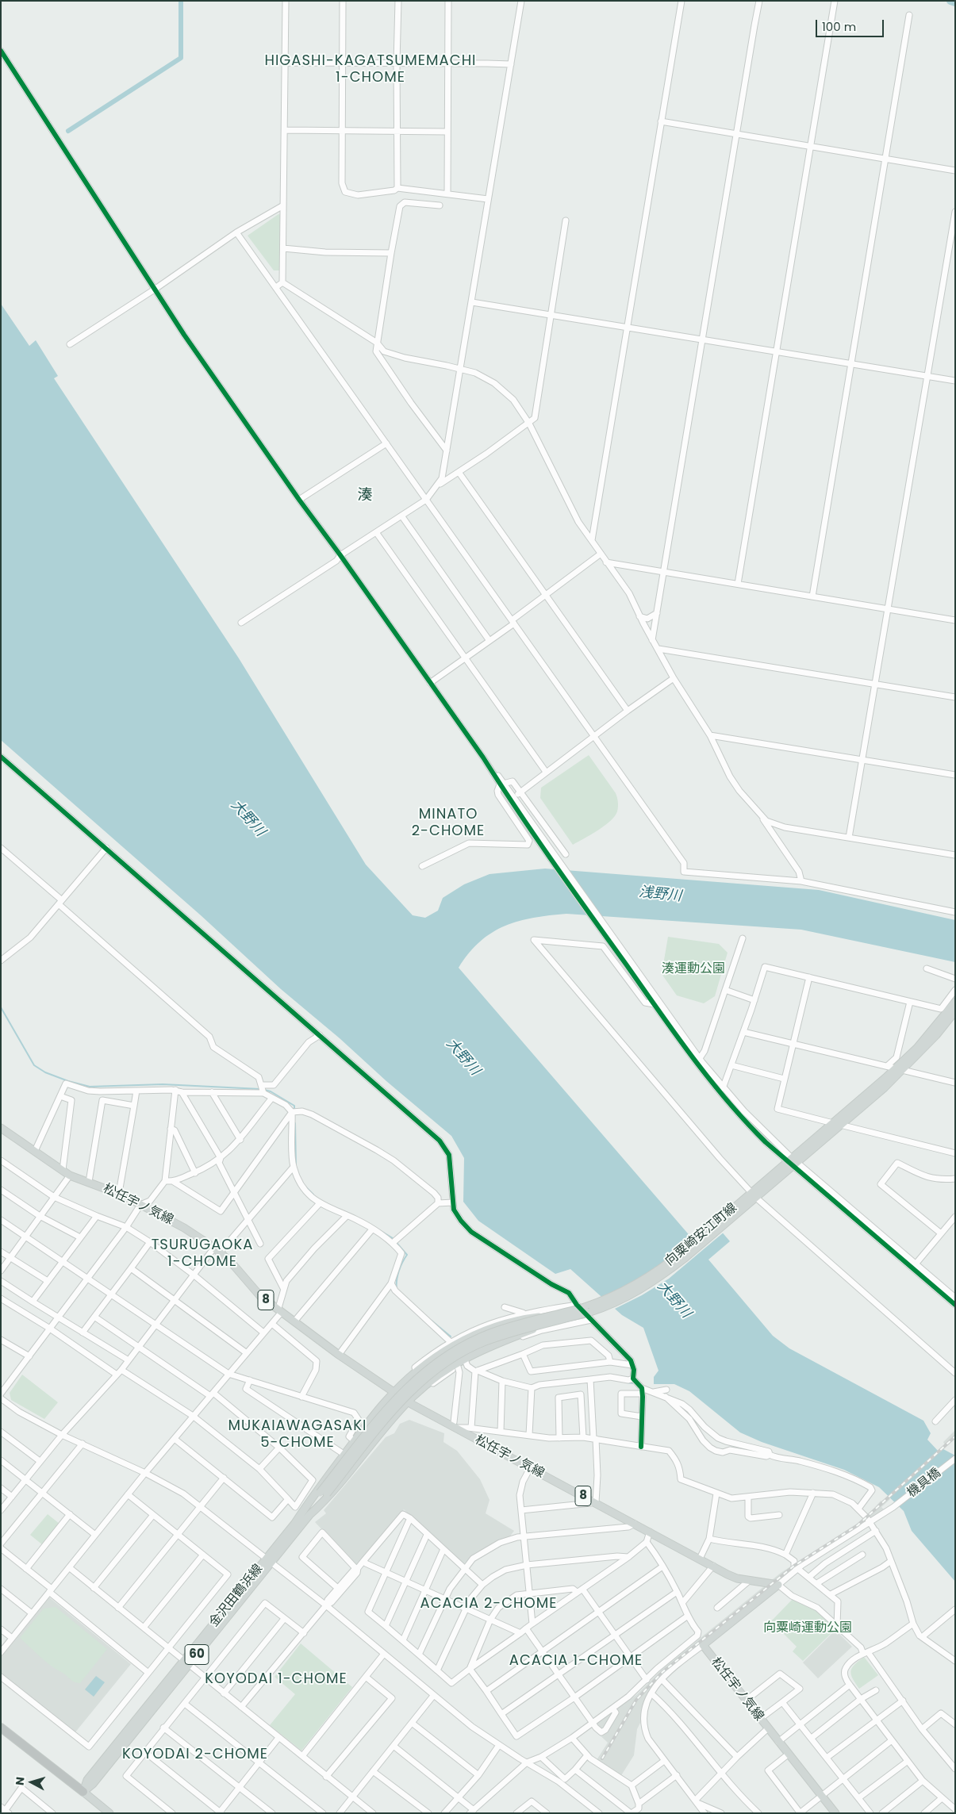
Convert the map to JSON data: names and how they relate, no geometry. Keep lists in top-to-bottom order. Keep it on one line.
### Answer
{"streets":{"main road":["松任宇ノ気線","向粟崎安江町線","8","金沢田鶴浜線","60"],"street":["機具橋"]},"crossings":[["松任宇ノ気線","機具橋"],["松任宇ノ気線","金沢田鶴浜線"],["向粟崎安江町線","金沢田鶴浜線"]],"districts":["HIGASHI-KAGATSUMEMACHI 1-CHOME","湊","MINATO 2-CHOME","TSURUGAOKA 1-CHOME","MUKAIAWAGASAKI 5-CHOME","ACACIA 2-CHOME","ACACIA 1-CHOME","KOYODAI 1-CHOME","KOYODAI 2-CHOME"],"water":["大野川","浅野川"],"parks":["湊運動公園","向粟崎運動公園"],"scale_bar":"100 m","north":"left"}
